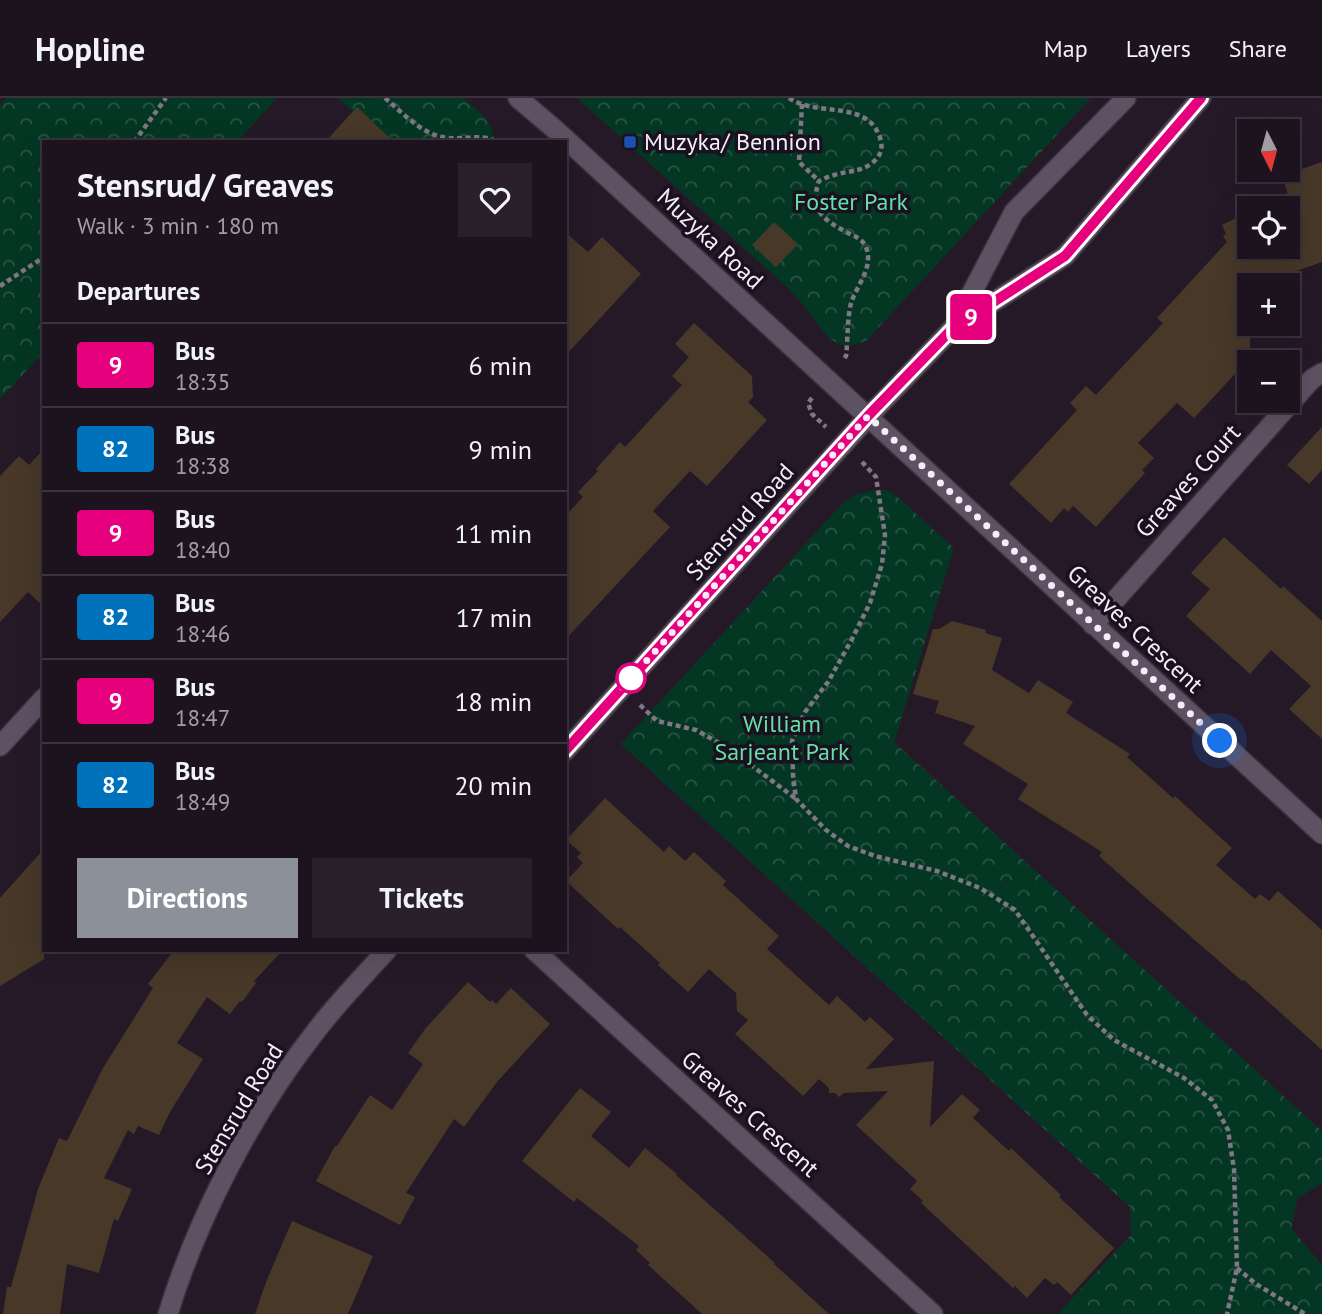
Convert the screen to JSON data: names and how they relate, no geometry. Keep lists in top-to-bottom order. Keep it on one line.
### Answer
{"streets":{"street":["Muzyka Road","Greaves Court","Stensrud Road","Greaves Crescent"]},"crossings":[["Muzyka Road","Stensrud Road"],["Muzyka Road","Greaves Crescent"],["Greaves Court","Greaves Crescent"],["Stensrud Road","Greaves Crescent"]],"parks":["Foster Park","William Sarjeant Park"],"places":{"transit":["Muzyka/ Bennion"]},"lines":["bus line 9"],"north":"bottom","page":{"header":"Hopline","nav":["Map","Layers","Share"],"on_map":"9","map_buttons":["+","−"],"heading":[["Stensrud/ Greaves","Walk · 3 min · 180 m"],"Departures"],"list":[{"mark":"9","name":"Bus","note":"18:35","value":"6 min"},{"mark":"82","name":"Bus","note":"18:38","value":"9 min"},{"mark":"9","name":"Bus","note":"18:40","value":"11 min"},{"mark":"82","name":"Bus","note":"18:46","value":"17 min"},{"mark":"9","name":"Bus","note":"18:47","value":"18 min"},{"mark":"82","name":"Bus","note":"18:49","value":"20 min"}],"buttons":["Directions","Tickets"]}}
